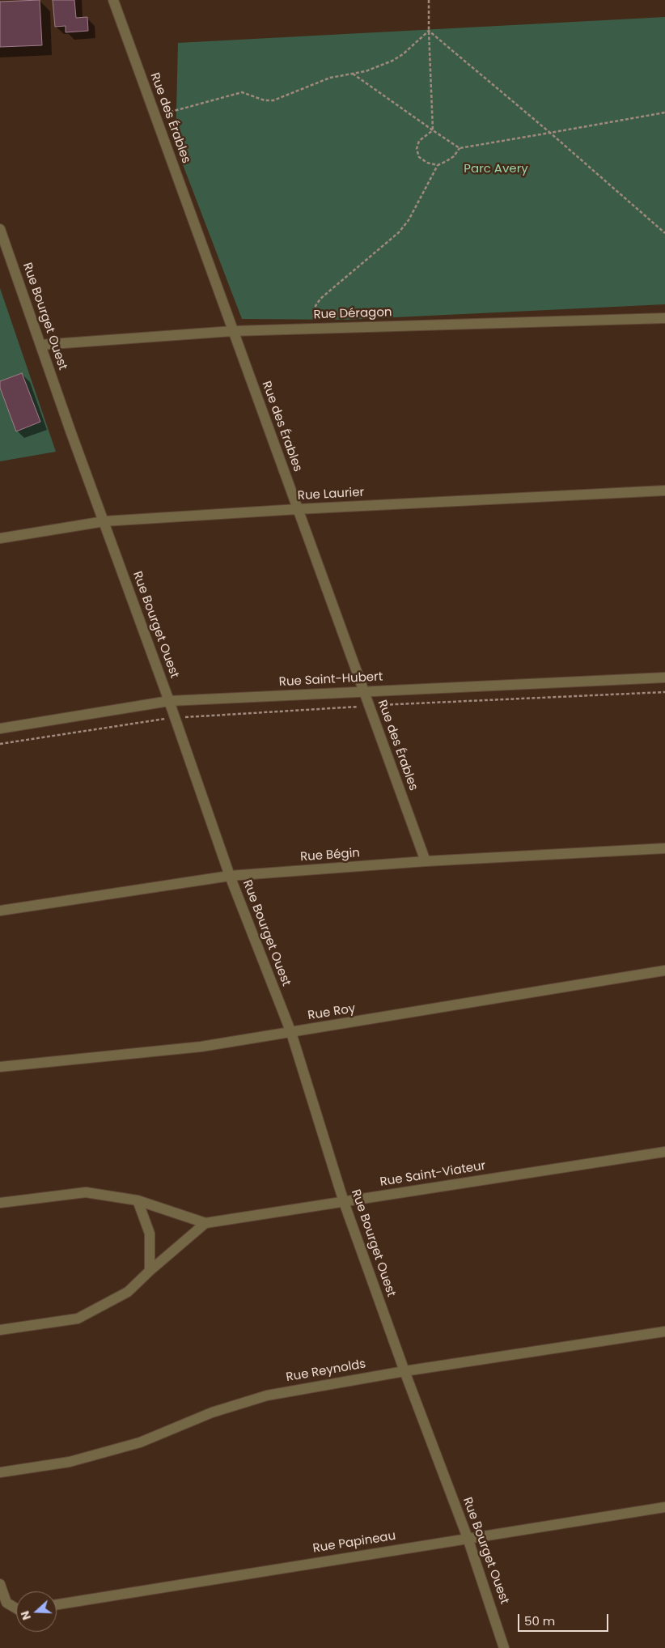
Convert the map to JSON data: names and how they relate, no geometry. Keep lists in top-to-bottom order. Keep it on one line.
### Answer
{"streets":{"street":["Rue des Érables","Rue Déragon","Rue Bourget Ouest","Rue Laurier","Rue Saint-Hubert","Rue Bégin","Rue Roy","Rue Saint-Viateur","Rue Reynolds","Rue Papineau"]},"crossings":[["Rue des Érables","Rue Déragon"],["Rue des Érables","Rue Laurier"],["Rue des Érables","Rue Saint-Hubert"],["Rue des Érables","Rue Bégin"],["Rue Déragon","Rue Bourget Ouest"],["Rue Bourget Ouest","Rue Laurier"],["Rue Bourget Ouest","Rue Saint-Hubert"],["Rue Bourget Ouest","Rue Bégin"],["Rue Bourget Ouest","Rue Roy"],["Rue Bourget Ouest","Rue Saint-Viateur"],["Rue Bourget Ouest","Rue Reynolds"],["Rue Bourget Ouest","Rue Papineau"]],"parks":["Parc Avery"],"scale_bar":"50 m","north":"left"}
